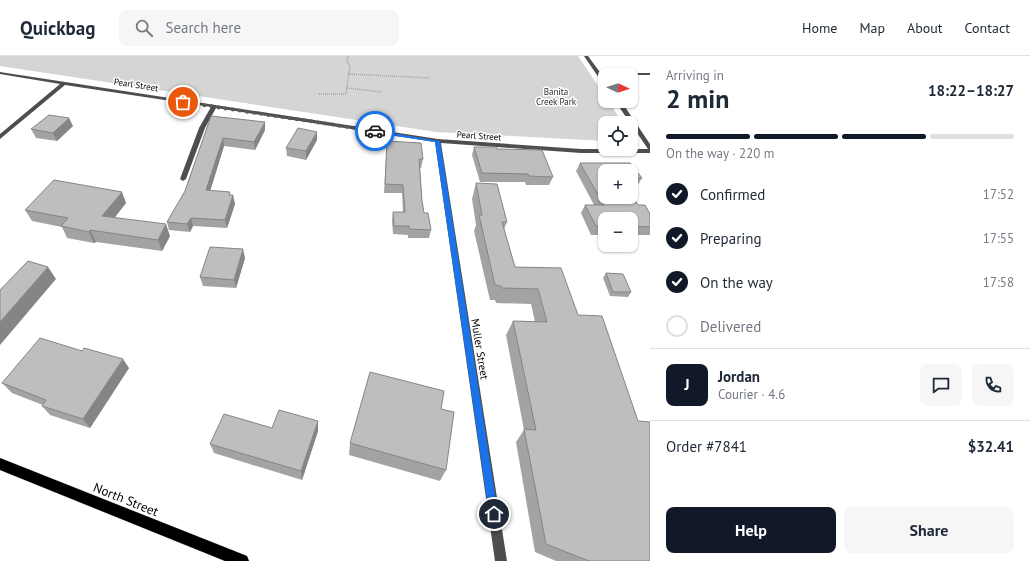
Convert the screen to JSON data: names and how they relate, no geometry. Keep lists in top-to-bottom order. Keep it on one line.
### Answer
{"streets":{"main road":["North Street"],"street":["Pearl Street","Muller Street"]},"crossings":[["Pearl Street","Muller Street"]],"parks":["Banita Creek Park"],"north":"right","page":{"header":"Quickbag","search":"Search here","nav":["Home","Map","About","Contact"],"heading":["2 min","Arriving in","18:22–18:27"],"panel":["Jordan","Courier · 4.6","Order #7841","$32.41"],"map_buttons":["+","−"],"bar":"On the way · 220 m","list":[["Confirmed","17:52"],["Preparing","17:55"],["On the way","17:58"],"Delivered"],"round":"J","buttons":["Help","Share"]}}
